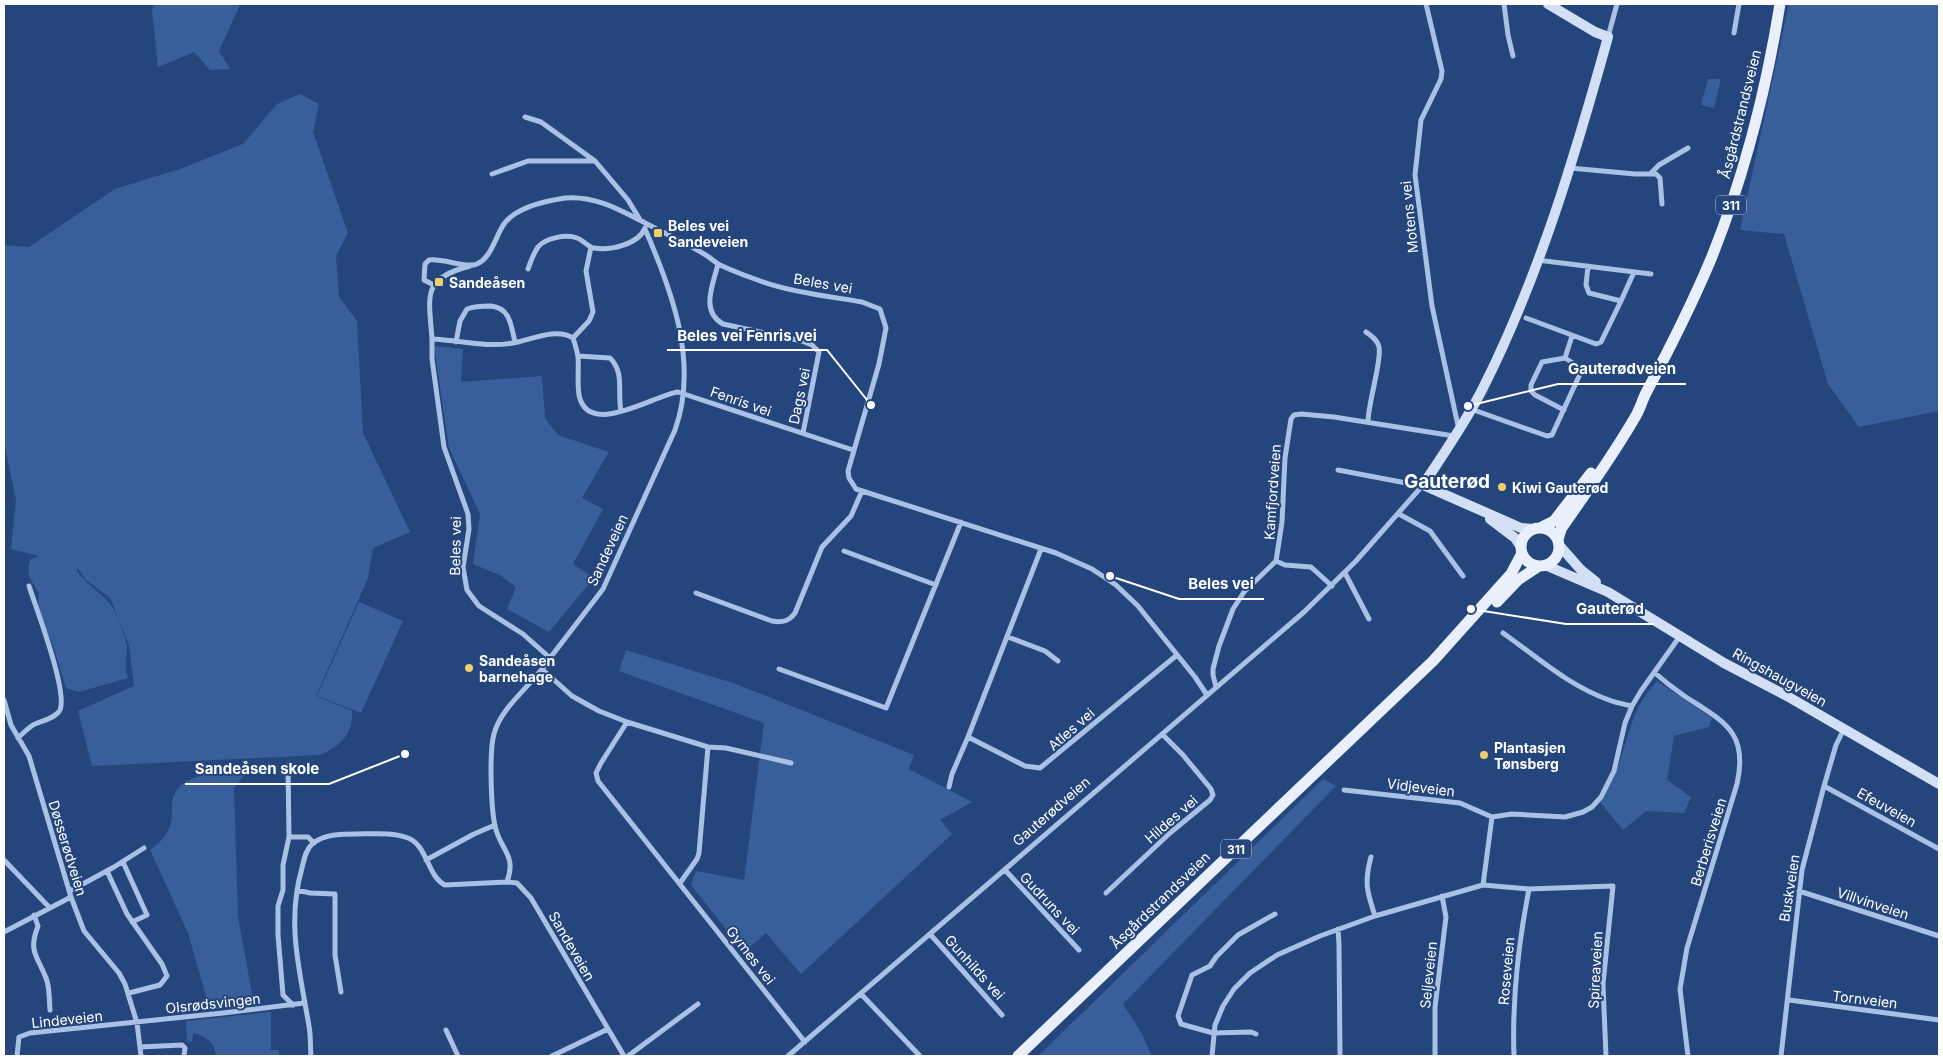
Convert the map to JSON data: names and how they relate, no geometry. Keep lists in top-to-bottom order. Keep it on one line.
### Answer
{"streets":{"main road":["Åsgårdstrandsveien","311","Ringshaugveien","Gauterødveien"],"street":["Motens vei","Beles vei","Dags vei","Fenris vei","Kamfjordveien","Sandeveien","Atles vei","Vidjeveien","Efeuveien","Hildes vei","Berberisveien","Døsserødveien","Buskveien","Gudruns vei","Villvinveien","Gymes vei","Gunhilds vei","Spireaveien","Roseveien","Seljeveien","Tornveien","Olsrødsvingen","Lindeveien"]},"crossings":[["Åsgårdstrandsveien","Ringshaugveien"],["Motens vei","Kamfjordveien"],["Motens vei","Gauterødveien"],["Beles vei","Dags vei"],["Beles vei","Fenris vei"],["Beles vei","Sandeveien"],["Dags vei","Fenris vei"],["Fenris vei","Sandeveien"],["Kamfjordveien","Gauterødveien"],["Ringshaugveien","Vidjeveien"],["Ringshaugveien","Buskveien"],["Vidjeveien","Berberisveien"],["Efeuveien","Buskveien"],["Gauterødveien","Hildes vei"],["Gauterødveien","Gudruns vei"],["Gauterødveien","Gymes vei"],["Gauterødveien","Gunhilds vei"],["Døsserødveien","Olsrødsvingen"],["Døsserødveien","Lindeveien"],["Buskveien","Villvinveien"],["Buskveien","Tornveien"],["Spireaveien","Roseveien"],["Olsrødsvingen","Lindeveien"]],"districts":["Gauterød"],"places":{"transit":["Beles vei Sandeveien","Sandeåsen"],"other":["Beles vei Fenris vei","Gauterødveien","Kiwi Gauterød","Beles vei","Gauterød","Sandeåsen barnehage","Sandeåsen skole","Plantasjen Tønsberg"]}}
